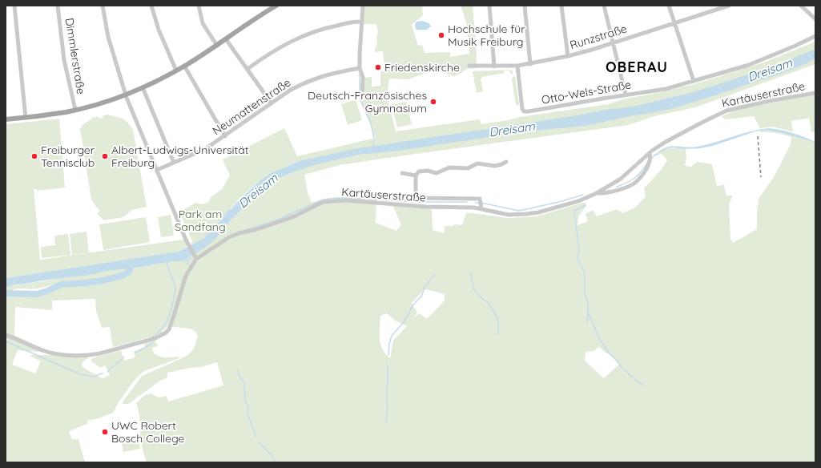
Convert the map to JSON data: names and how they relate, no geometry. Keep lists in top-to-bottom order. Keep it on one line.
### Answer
{"streets":{"street":["Runzstraße","Dimmlerstraße","Otto-Wels-Straße","Kartäuserstraße","Neumattenstraße"]},"crossings":[["Runzstraße","Otto-Wels-Straße"]],"districts":["OBERAU"],"water":["Dreisam"],"parks":["Park am Sandfang"],"places":["Hochschule für Musik Freiburg","Friedenskirche","Deutsch-Französisches Gymnasium","Freiburger Tennisclub","Albert-Ludwigs-Universität Freiburg","UWC Robert Bosch College"]}
